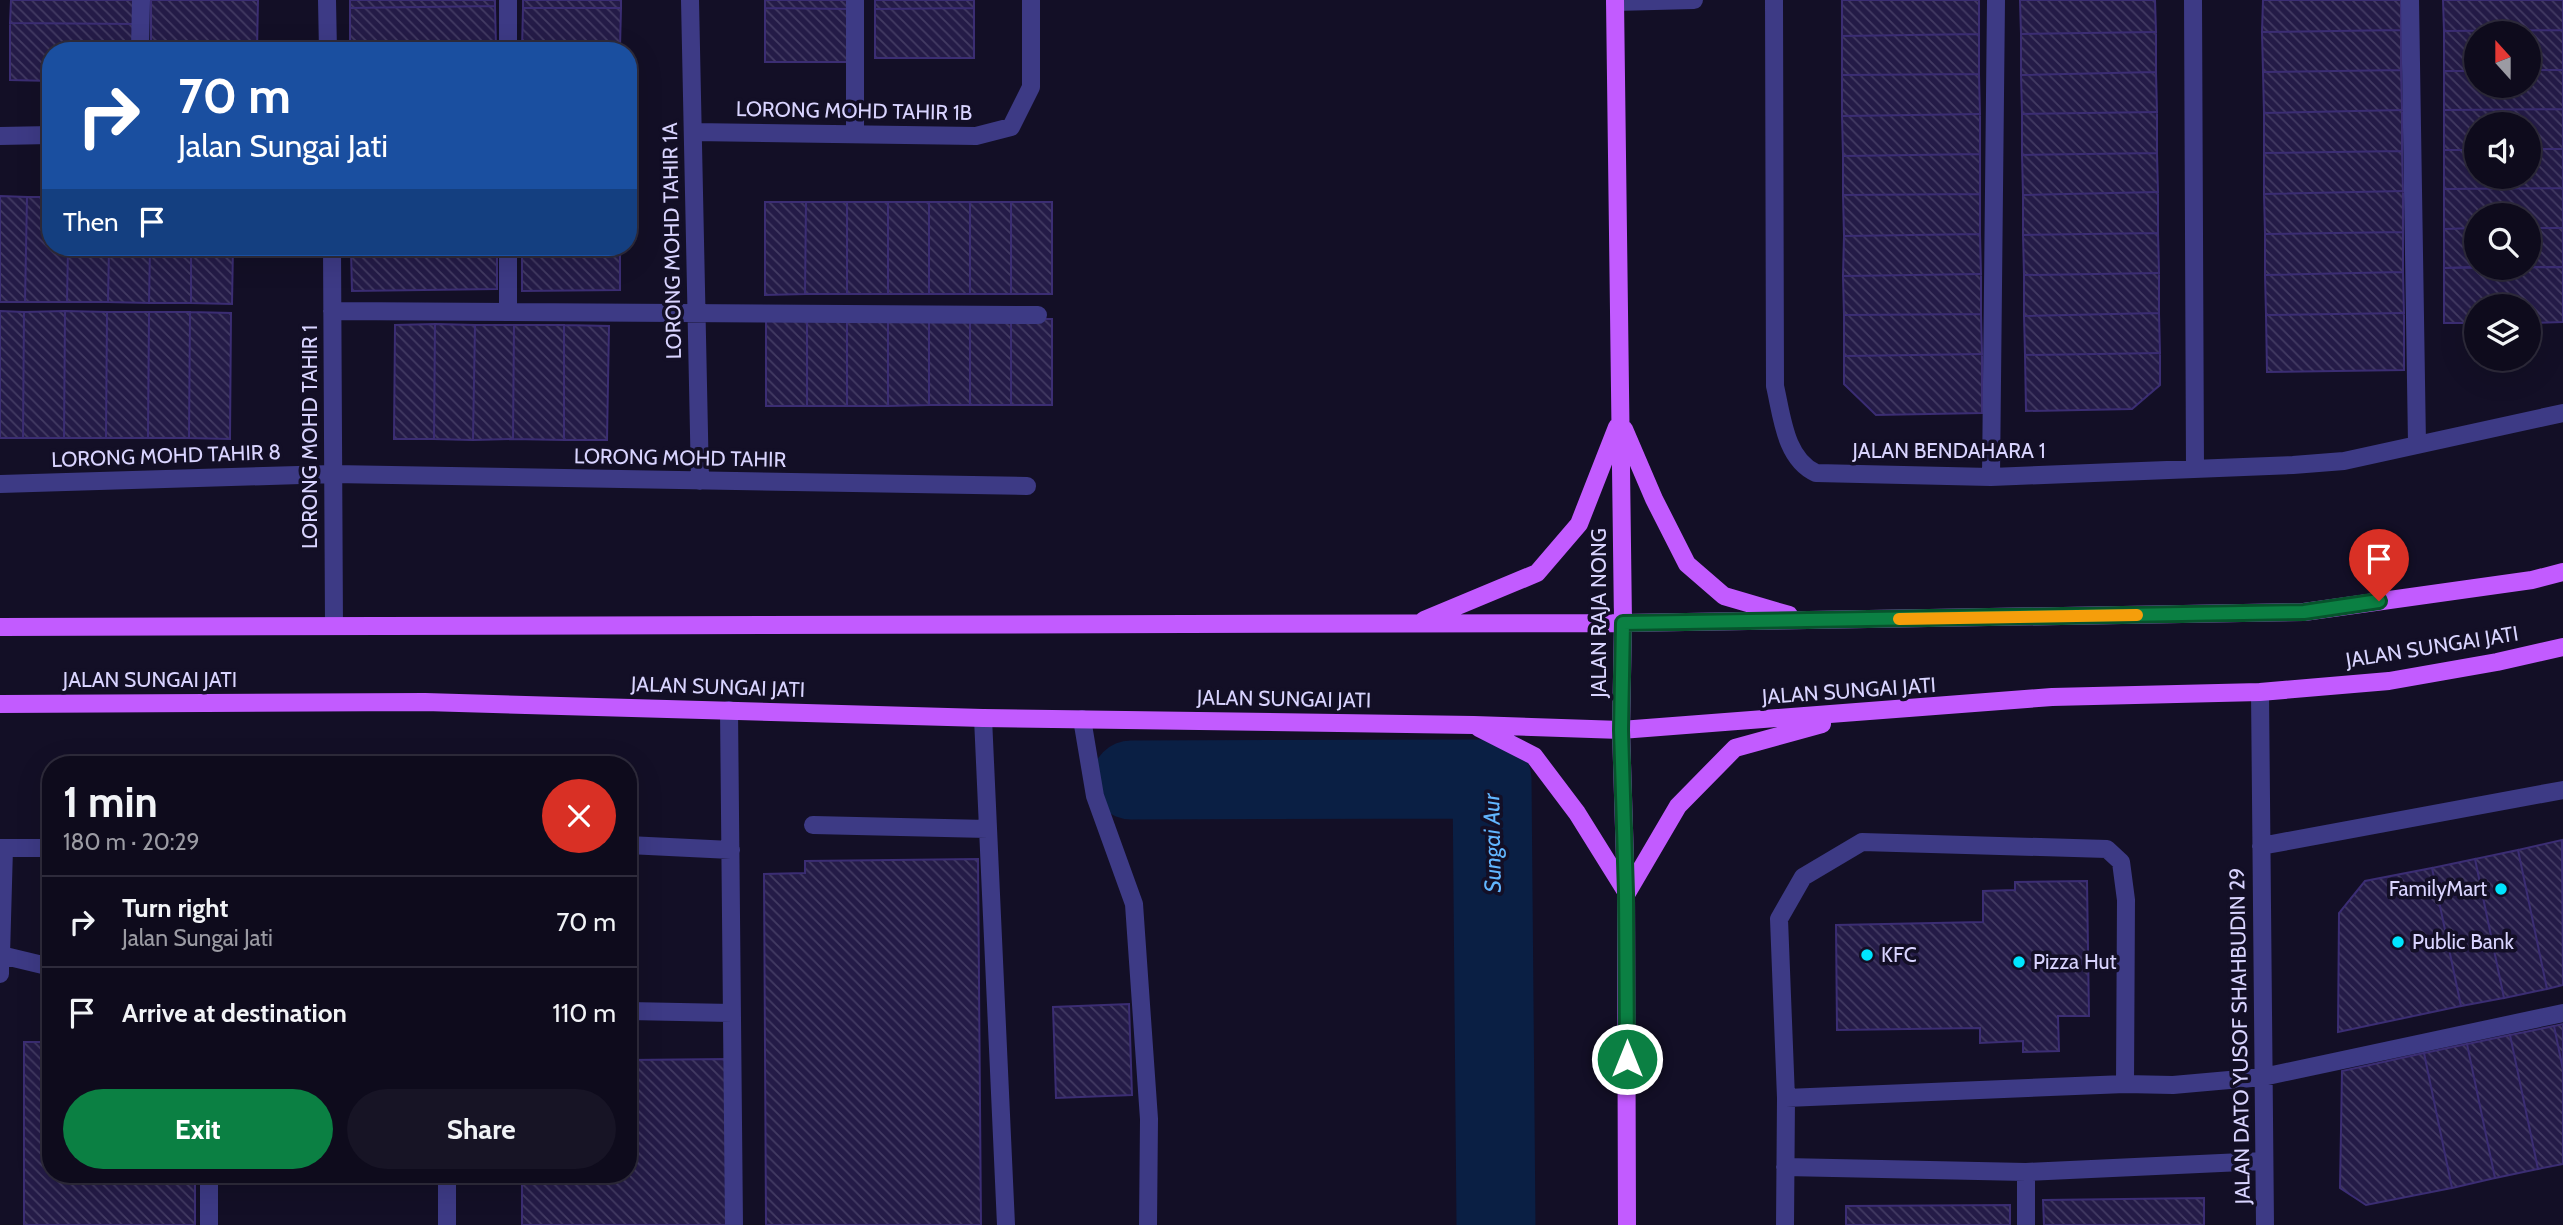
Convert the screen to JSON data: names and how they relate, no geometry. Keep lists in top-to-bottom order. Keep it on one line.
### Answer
{"streets":{"main road":["JALAN RAJA NONG","JALAN SUNGAI JATI"],"street":["LORONG MOHD TAHIR 1B","LORONG MOHD TAHIR 1A","LORONG MOHD TAHIR 1","JALAN BENDAHARA 1","LORONG MOHD TAHIR 8","LORONG MOHD TAHIR","JALAN DATO YUSOF SHAHBUDIN 29"]},"crossings":[["LORONG MOHD TAHIR 1B","LORONG MOHD TAHIR 1A"],["LORONG MOHD TAHIR 1A","LORONG MOHD TAHIR"],["LORONG MOHD TAHIR 1","LORONG MOHD TAHIR 8"],["LORONG MOHD TAHIR 1","LORONG MOHD TAHIR"],["LORONG MOHD TAHIR 8","LORONG MOHD TAHIR"],["JALAN RAJA NONG","JALAN SUNGAI JATI"],["JALAN SUNGAI JATI","JALAN DATO YUSOF SHAHBUDIN 29"]],"water":["Sungai Aur"],"places":["FamilyMart","Public Bank","KFC","Pizza Hut"],"north":"top","page":{"turn":["70 m","Jalan Sungai Jati"],"then":"Then","heading":["1 min","180 m · 20:29"],"list":[{"name":"Turn right","note":"Jalan Sungai Jati","value":"70 m"},{"name":"Arrive at destination","value":"110 m"}],"buttons":["Exit","Share"]}}
